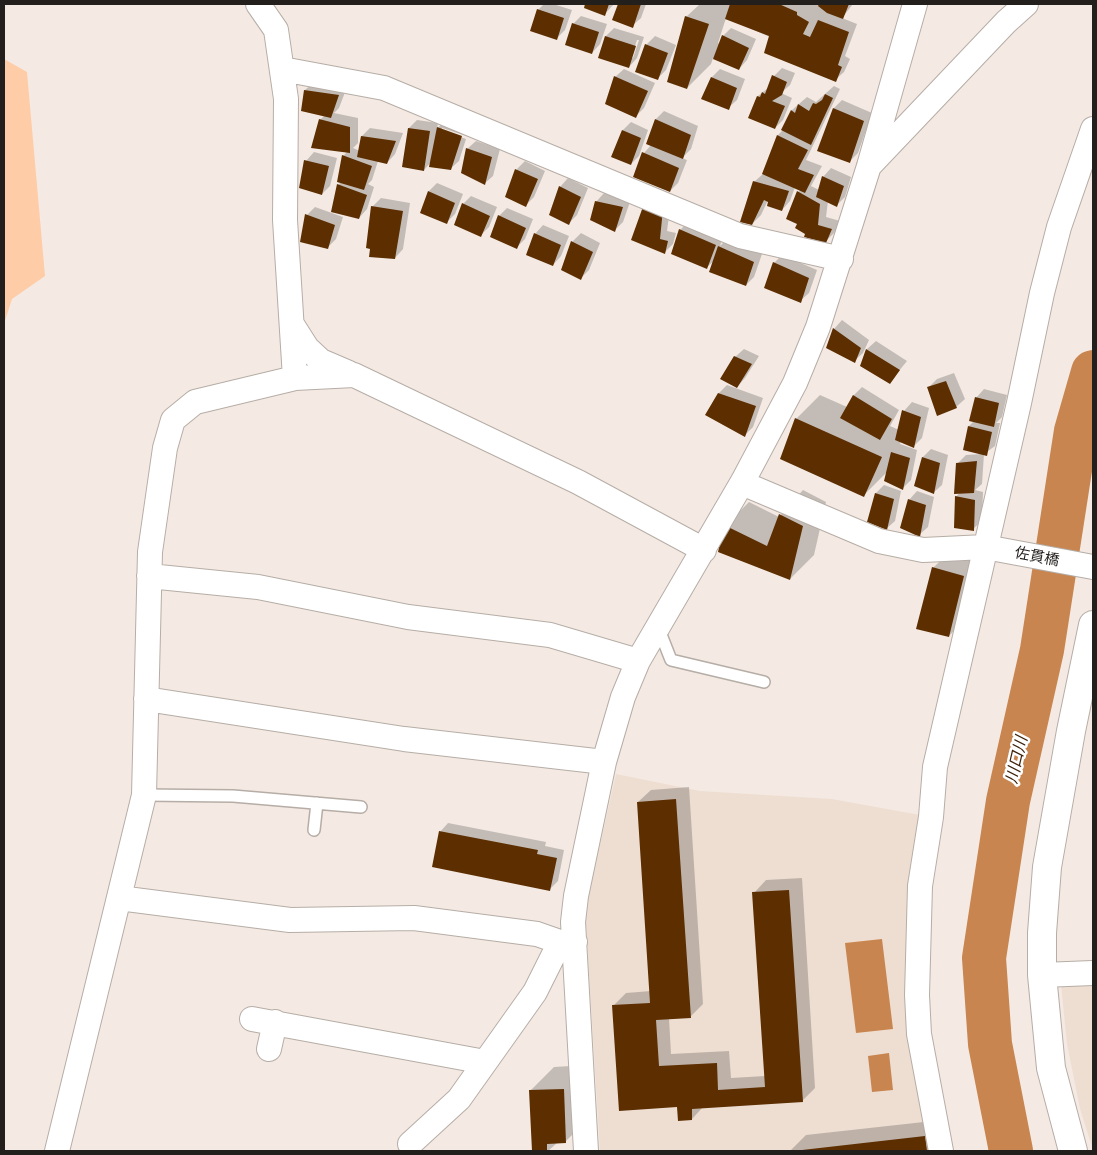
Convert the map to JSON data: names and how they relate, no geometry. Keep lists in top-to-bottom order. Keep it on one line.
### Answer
{"streets":{"street":["佐貫橋"]},"water":["川口川"]}
